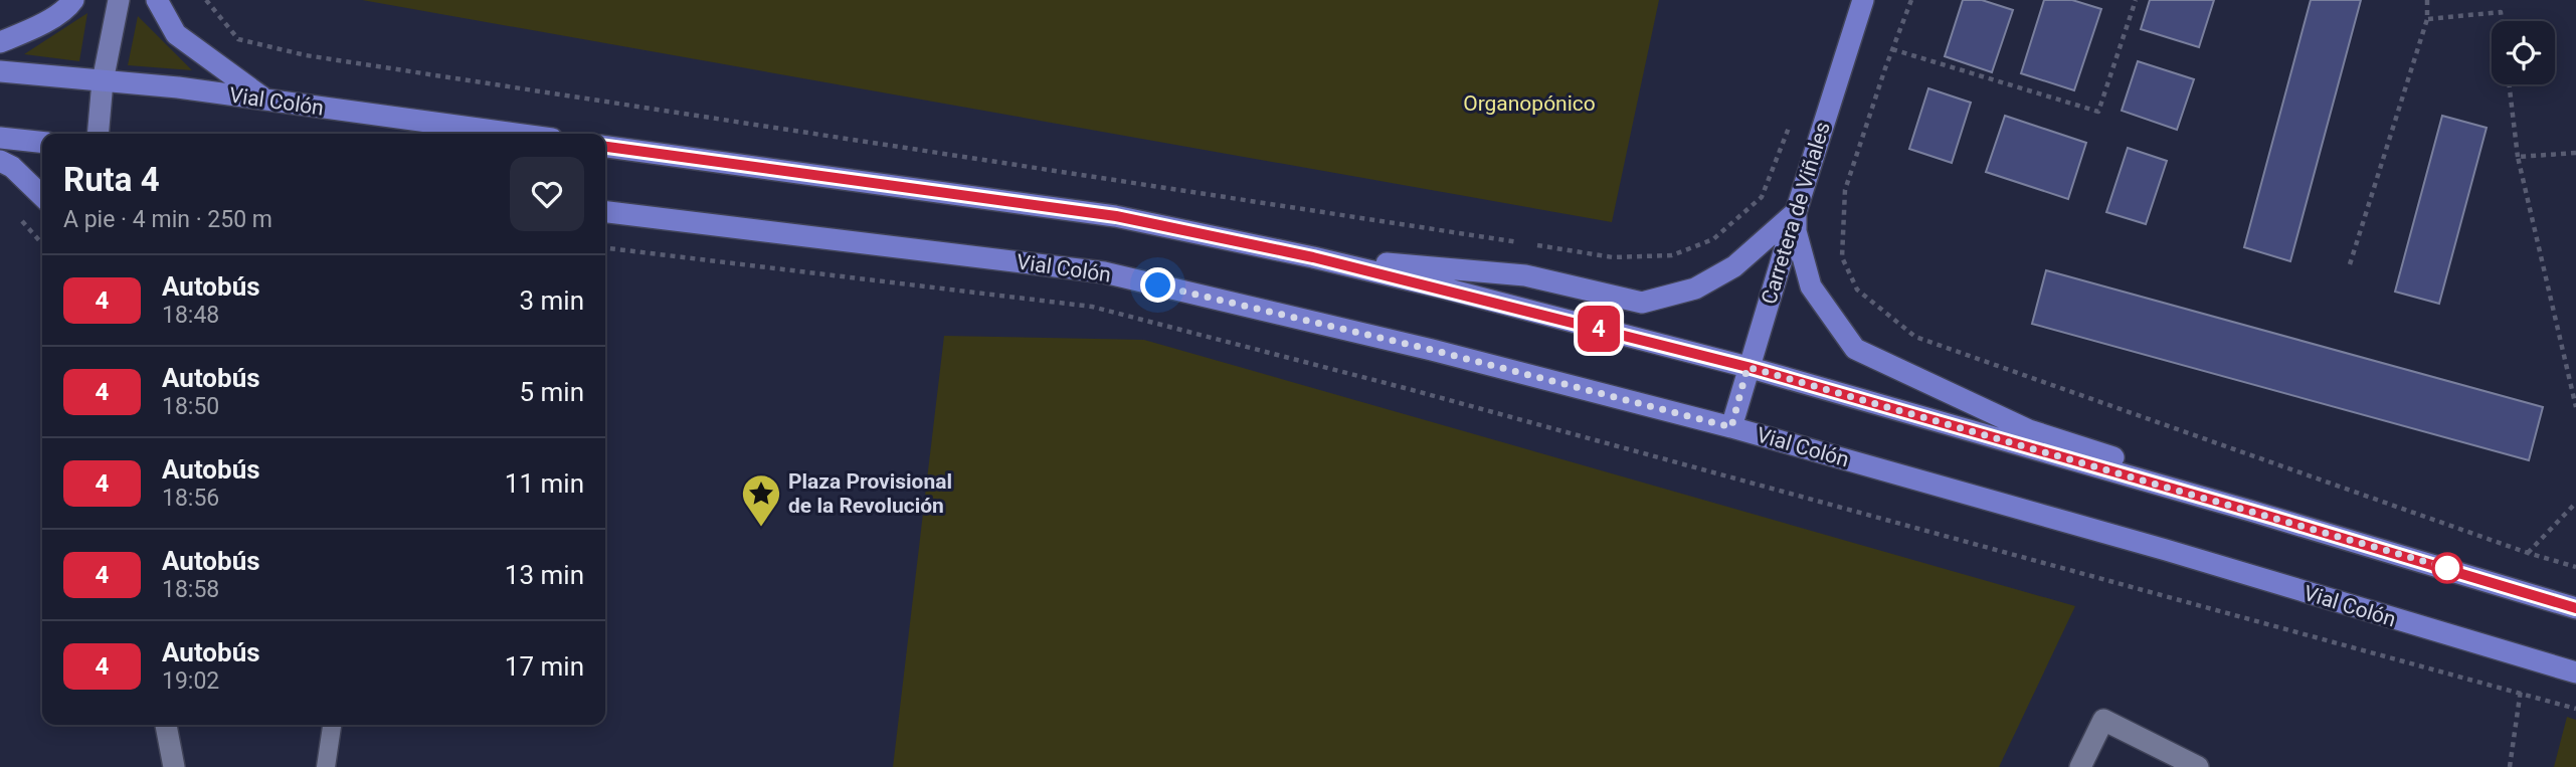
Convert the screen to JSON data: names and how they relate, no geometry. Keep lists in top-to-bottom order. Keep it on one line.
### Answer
{"streets":{"main road":["Vial Colón","Carretera de Viñales"]},"crossings":[["Vial Colón","Carretera de Viñales"]],"parks":["Organopónico"],"places":{"place":["Plaza Provisional de la Revolución"]},"lines":["bus line 4"],"page":{"on_map":"4","heading":["Ruta 4","A pie · 4 min · 250 m"],"list":[{"mark":"4","name":"Autobús","note":"18:48","value":"3 min"},{"mark":"4","name":"Autobús","note":"18:50","value":"5 min"},{"mark":"4","name":"Autobús","note":"18:56","value":"11 min"},{"mark":"4","name":"Autobús","note":"18:58","value":"13 min"},{"mark":"4","name":"Autobús","note":"19:02","value":"17 min"}]}}
